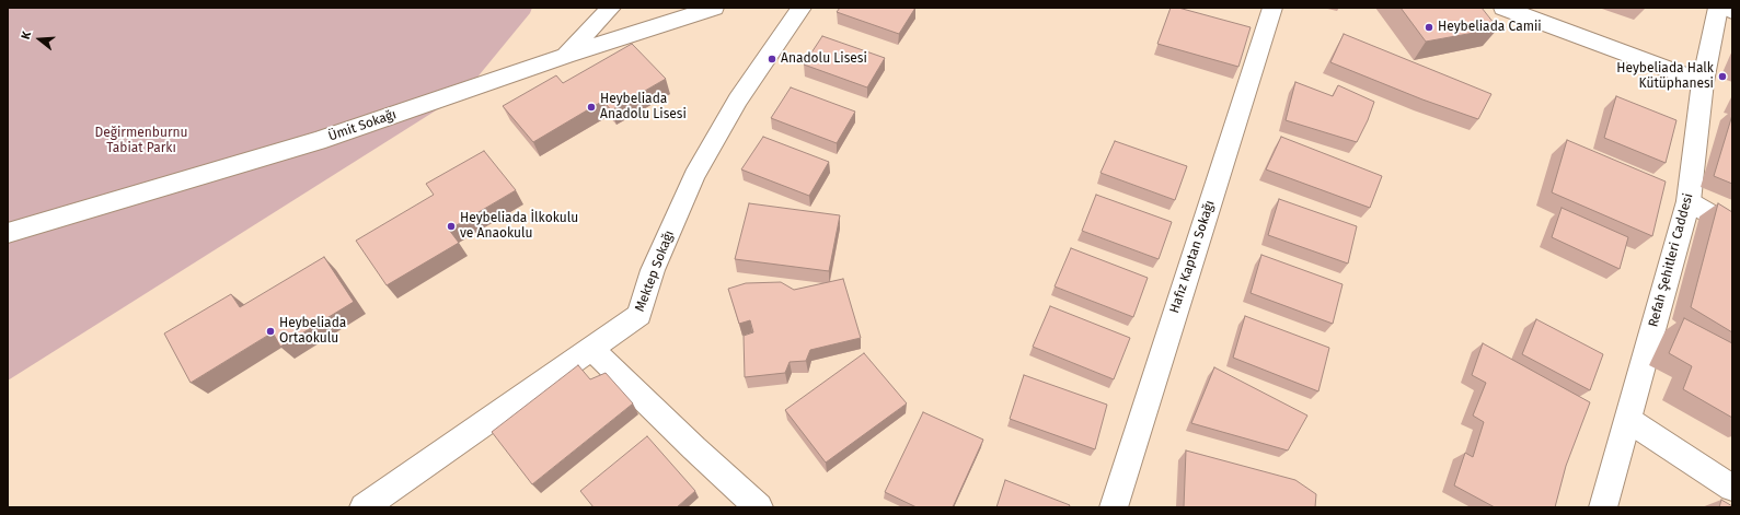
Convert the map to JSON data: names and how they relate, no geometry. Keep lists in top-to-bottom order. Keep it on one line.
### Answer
{"streets":{"street":["Ümit Sokağı","Hafız Kaptan Sokağı","Refah Şehitleri Caddesi","Mektep Sokağı"]},"parks":["Değirmenburnu Tabiat Parkı"],"places":["Heybeliada Camii","Anadolu Lisesi","Heybeliada Halk Kütüphanesi","Heybeliada Anadolu Lisesi","Heybeliada İlkokulu ve Anaokulu","Heybeliada Ortaokulu"],"north":"left"}
